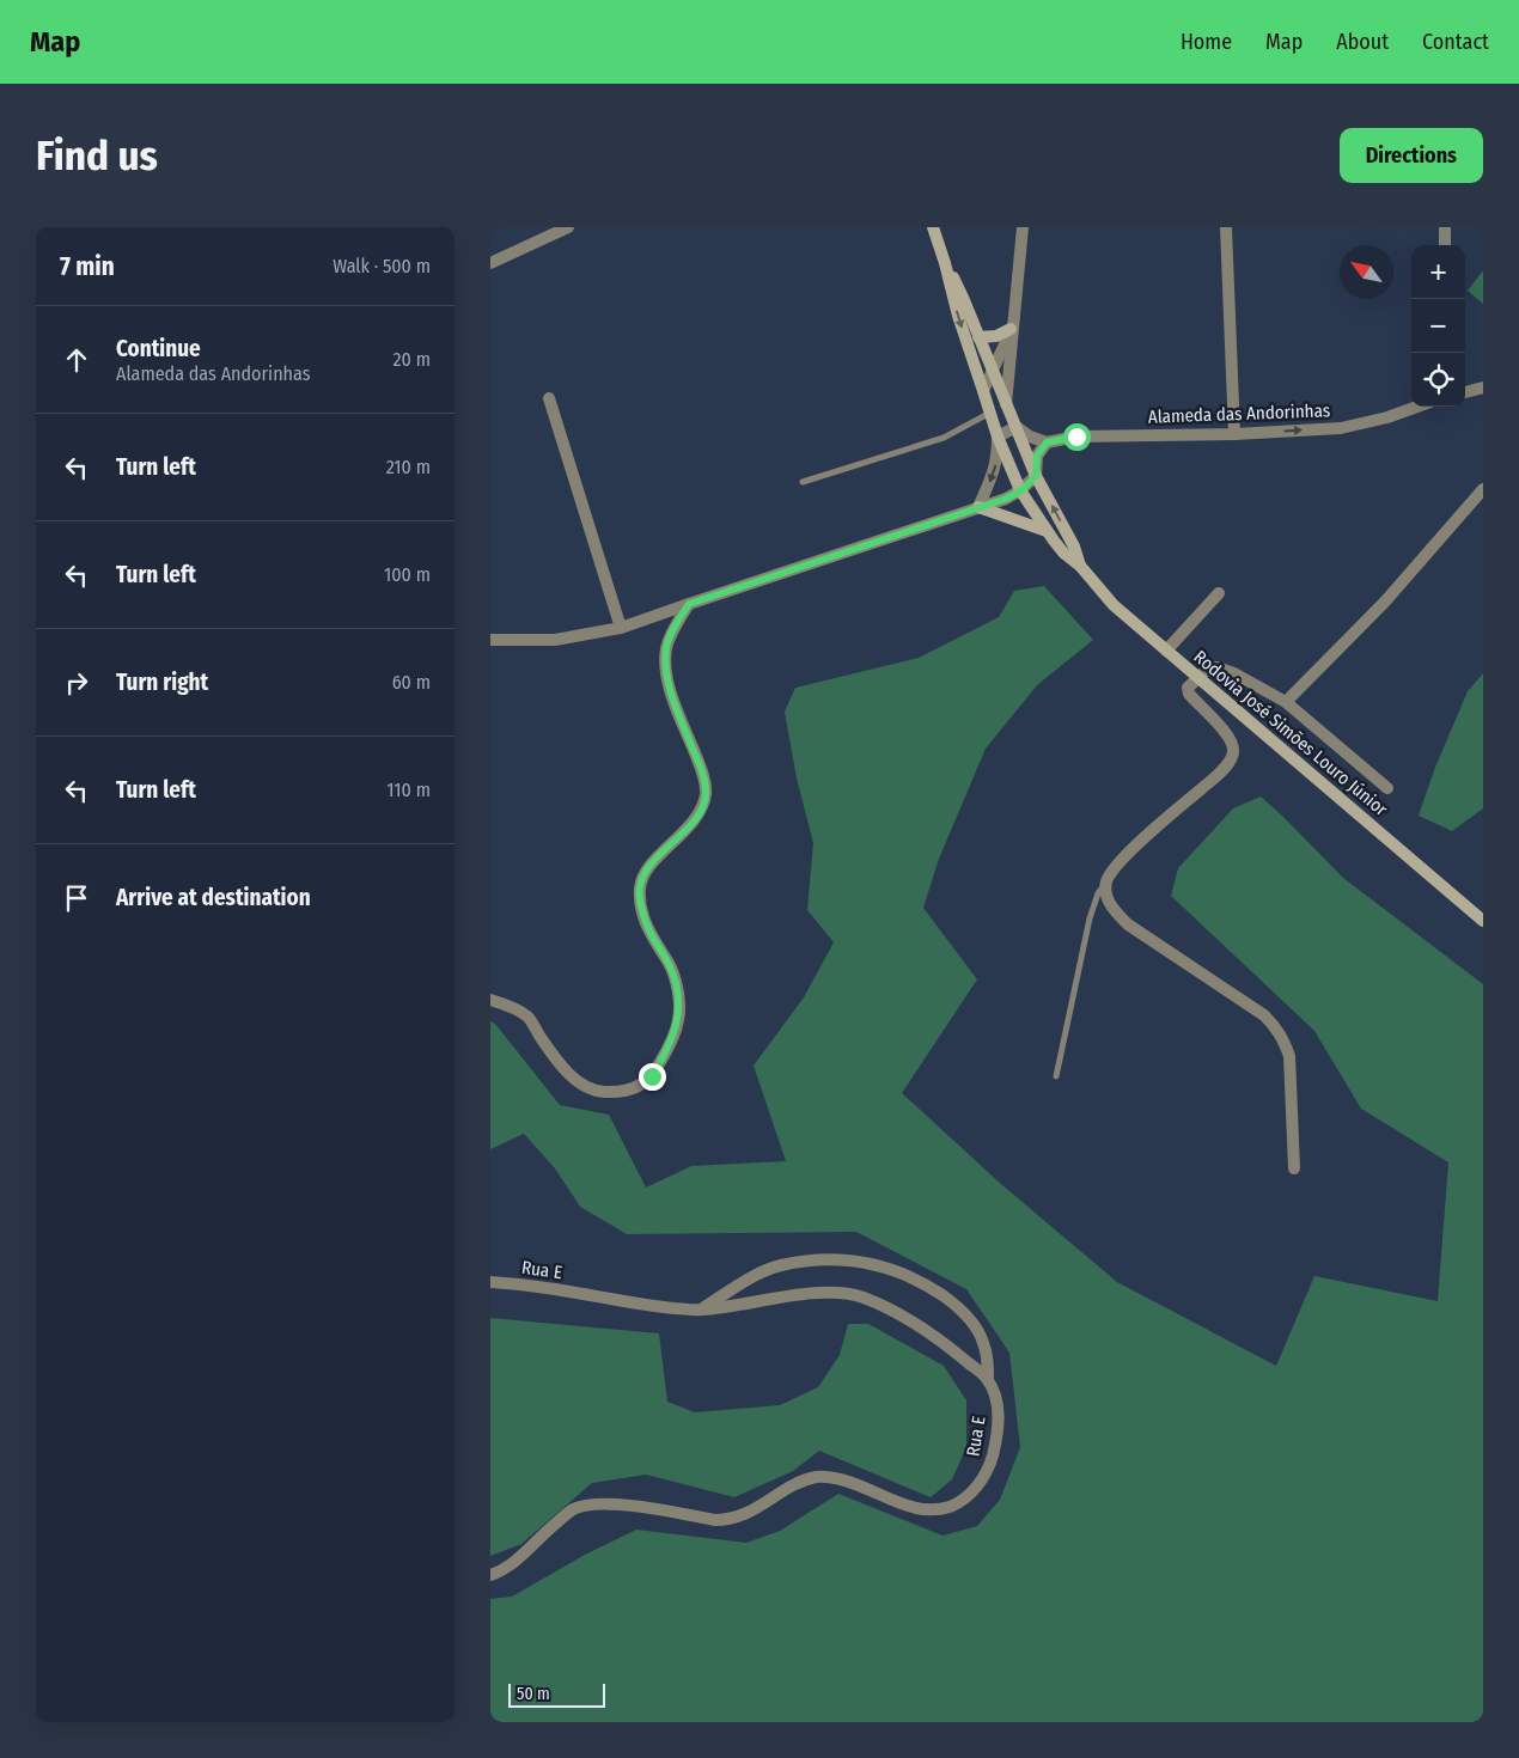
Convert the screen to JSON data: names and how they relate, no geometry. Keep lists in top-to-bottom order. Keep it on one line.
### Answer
{"streets":{"main road":["Rodovia José Simões Louro Júnior"],"street":["Alameda das Andorinhas","Rua E"]},"one_way":["Alameda das Andorinhas"],"scale_bar":"50 m","north":"top left","page":{"header":"Map","nav":["Home","Map","About","Contact"],"buttons":"Directions","title":"Find us","heading":["7 min","Walk · 500 m"],"map_buttons":["+","−"],"list":[["Continue","Alameda das Andorinhas","20 m"],["Turn left","210 m"],["Turn left","100 m"],["Turn right","60 m"],["Turn left","110 m"],"Arrive at destination"],"scale":"50 m"}}
